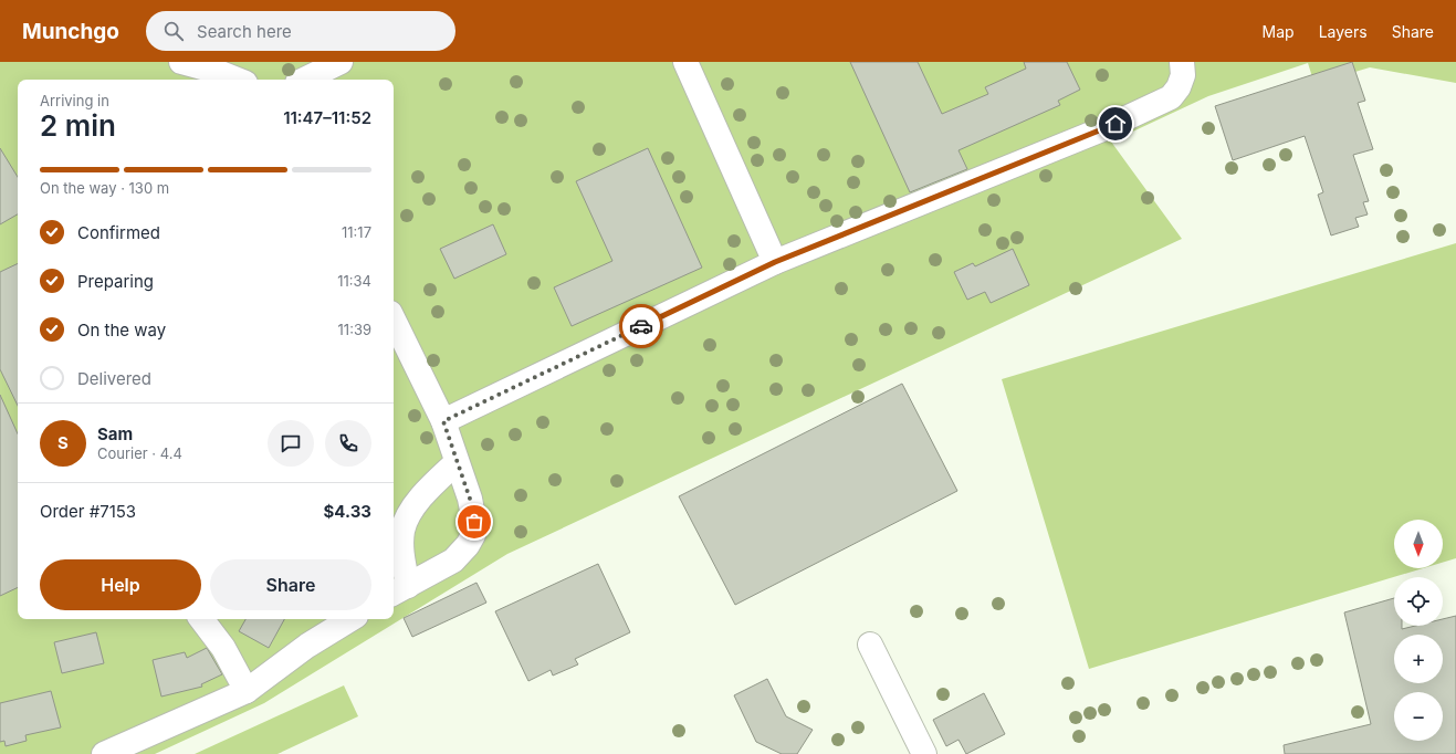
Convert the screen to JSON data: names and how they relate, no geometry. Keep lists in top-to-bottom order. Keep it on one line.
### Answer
{"north":"bottom","page":{"header":"Munchgo","search":"Search here","nav":["Map","Layers","Share"],"heading":["2 min","Arriving in","11:47–11:52"],"panel":["Sam","Courier · 4.4","Order #7153","$4.33"],"bar":"On the way · 130 m","list":[["Confirmed","11:17"],["Preparing","11:34"],["On the way","11:39"],"Delivered"],"round":"S","map_buttons":["+","−"],"buttons":["Help","Share"]}}
